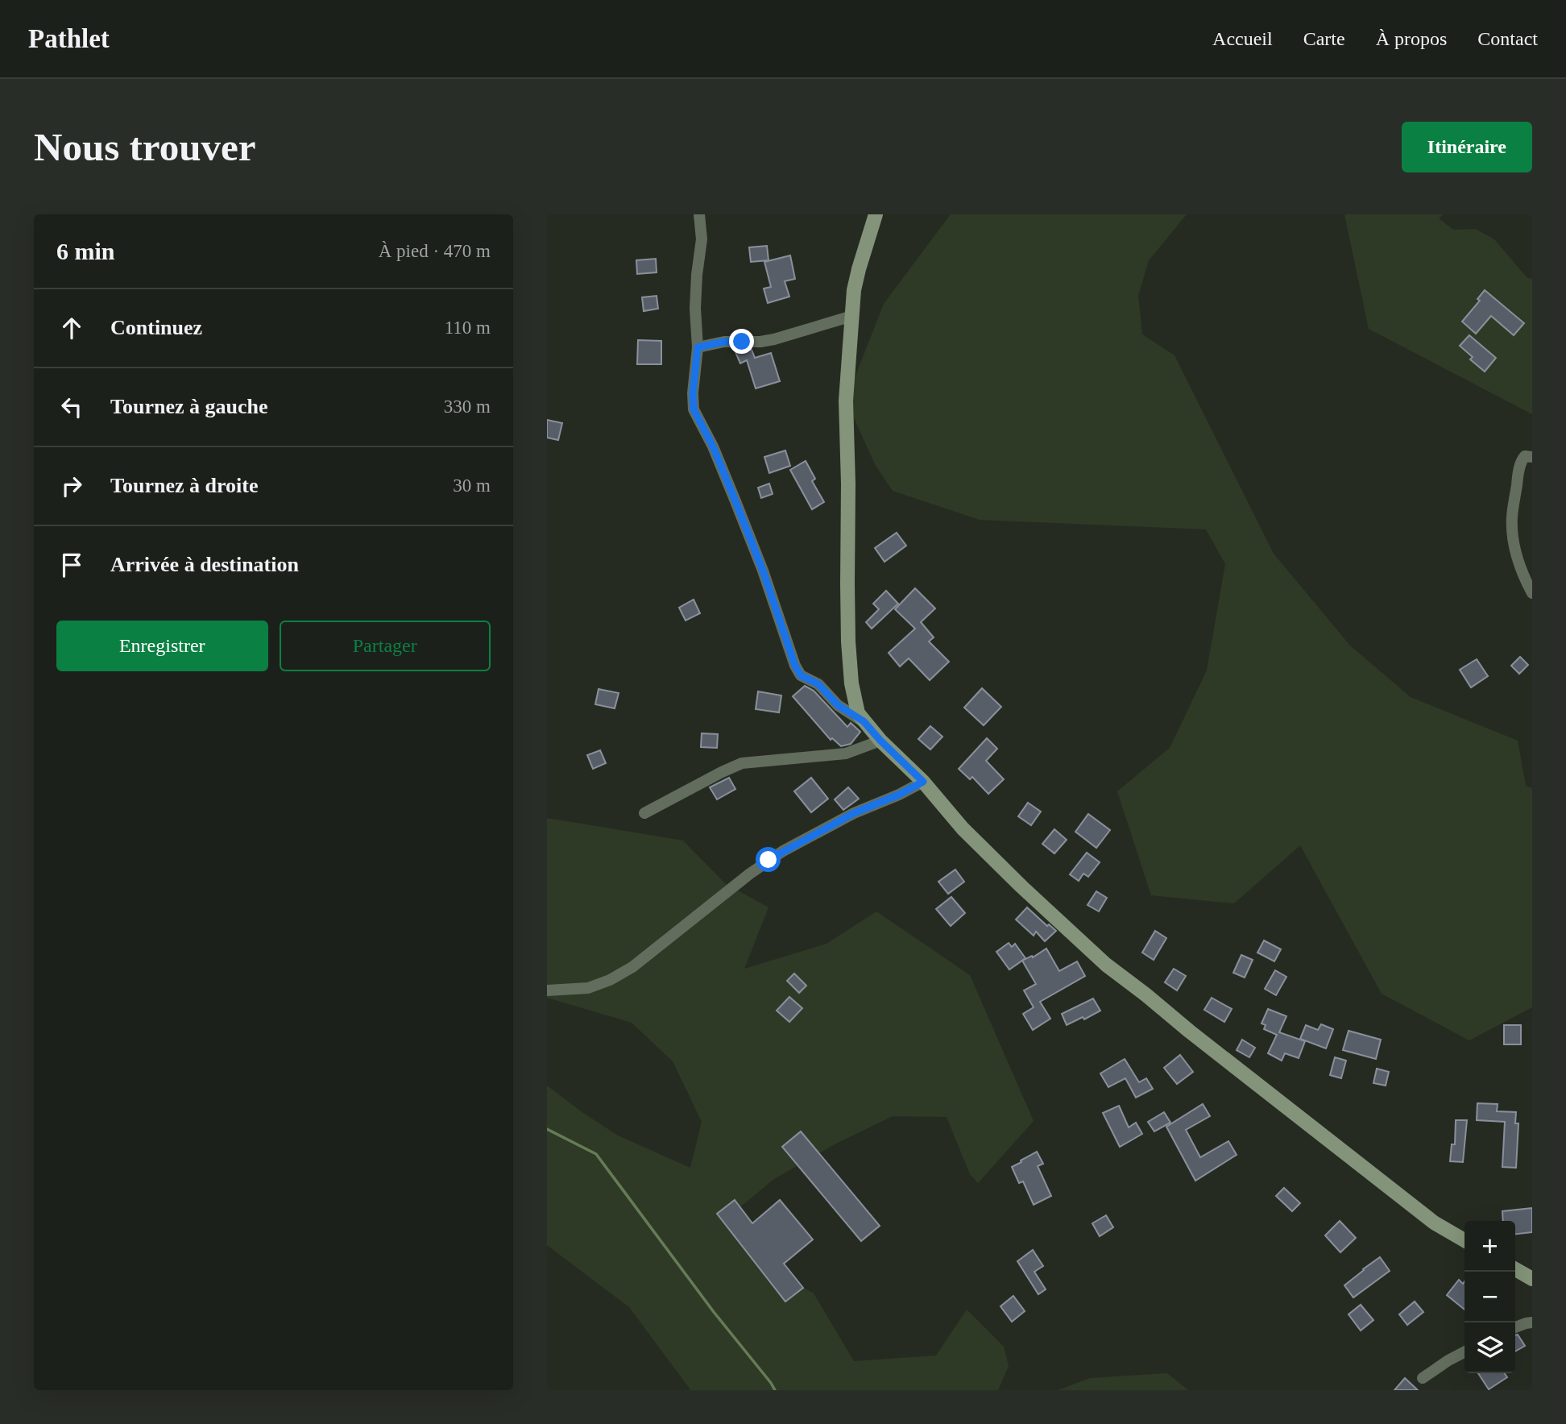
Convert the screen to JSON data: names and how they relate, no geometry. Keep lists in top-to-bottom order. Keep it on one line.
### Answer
{"page":{"header":"Pathlet","nav":["Accueil","Carte","À propos","Contact"],"buttons":["Itinéraire",["Enregistrer","Partager"]],"title":"Nous trouver","heading":["6 min","À pied · 470 m"],"list":[["Continuez","110 m"],["Tournez à gauche","330 m"],["Tournez à droite","30 m"],"Arrivée à destination"],"map_buttons":["+","−"]}}
